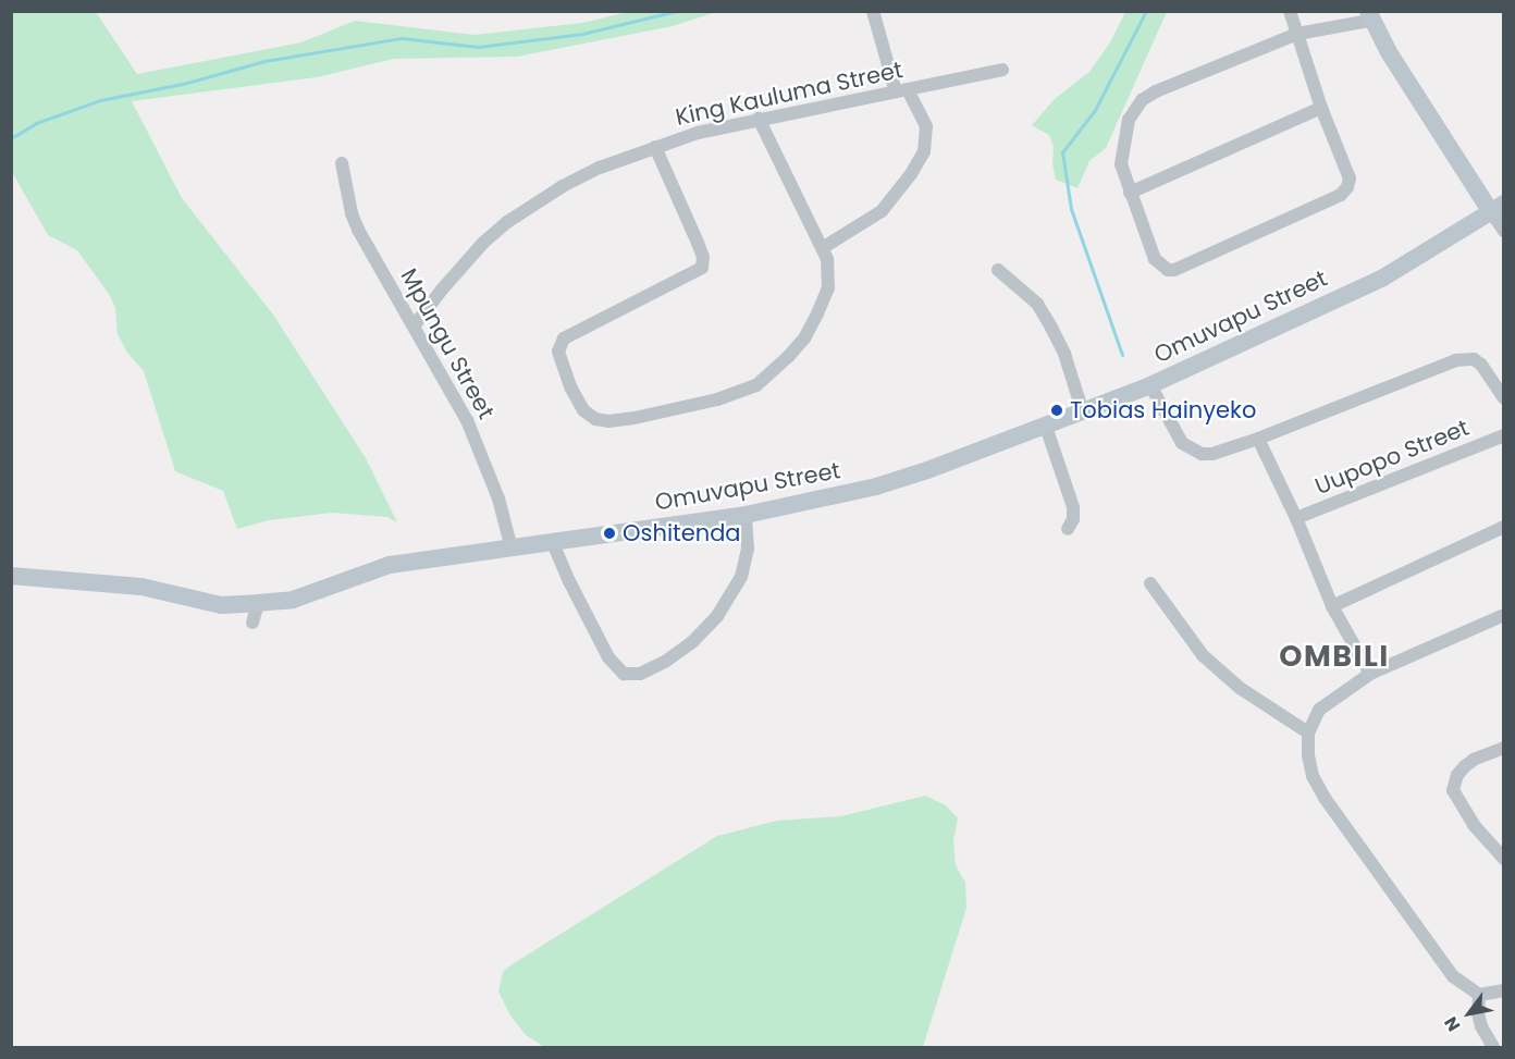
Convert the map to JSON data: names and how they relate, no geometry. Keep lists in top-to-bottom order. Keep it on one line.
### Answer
{"streets":{"street":["King Kauluma Street","Omuvapu Street","Mpungu Street","Uupopo Street"]},"crossings":[["King Kauluma Street","Mpungu Street"],["Omuvapu Street","Mpungu Street"]],"districts":["OMBILI"],"places":["Tobias Hainyeko","Oshitenda"],"north":"bottom left"}
